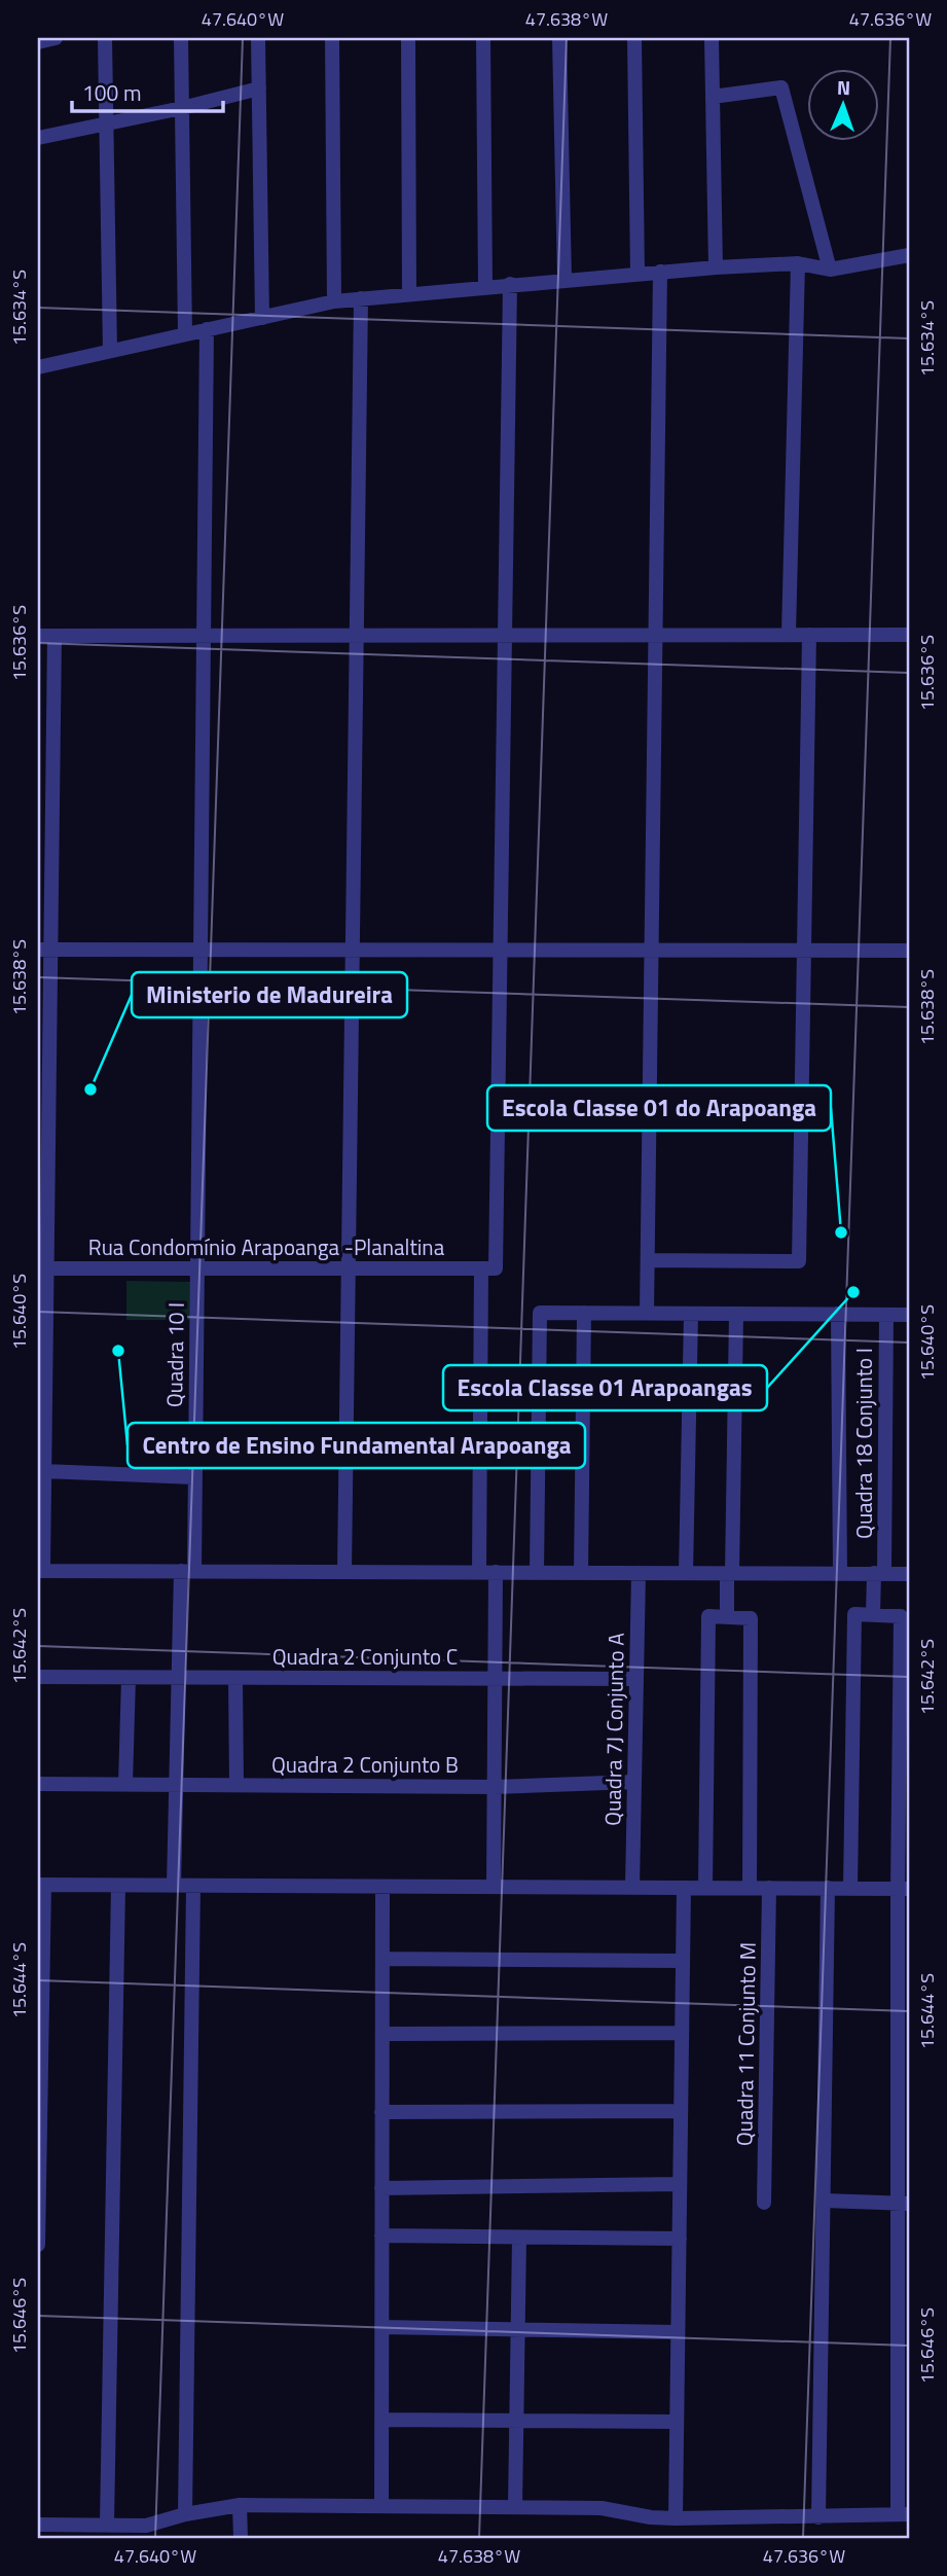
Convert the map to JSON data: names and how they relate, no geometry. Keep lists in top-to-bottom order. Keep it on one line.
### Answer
{"streets":{"street":["Rua Condomínio Arapoanga -Planaltina","Quadra 10 I","Quadra 18 Conjunto I","Quadra 2 Conjunto C","Quadra 7J Conjunto A","Quadra 2 Conjunto B","Quadra 11 Conjunto M"]},"crossings":[["Rua Condomínio Arapoanga -Planaltina","Quadra 10 I"],["Quadra 10 I","Quadra 2 Conjunto C"],["Quadra 10 I","Quadra 2 Conjunto B"],["Quadra 2 Conjunto C","Quadra 7J Conjunto A"],["Quadra 7J Conjunto A","Quadra 2 Conjunto B"]],"places":["Ministerio de Madureira","Escola Classe 01 do Arapoanga","Escola Classe 01 Arapoangas","Centro de Ensino Fundamental Arapoanga"],"scale_bar":"100 m","north":"top","coordinates":["47.640°W","47.638°W","47.636°W","15.634°S","15.636°S","15.638°S","15.640°S","15.642°S","15.644°S","15.646°S"]}
